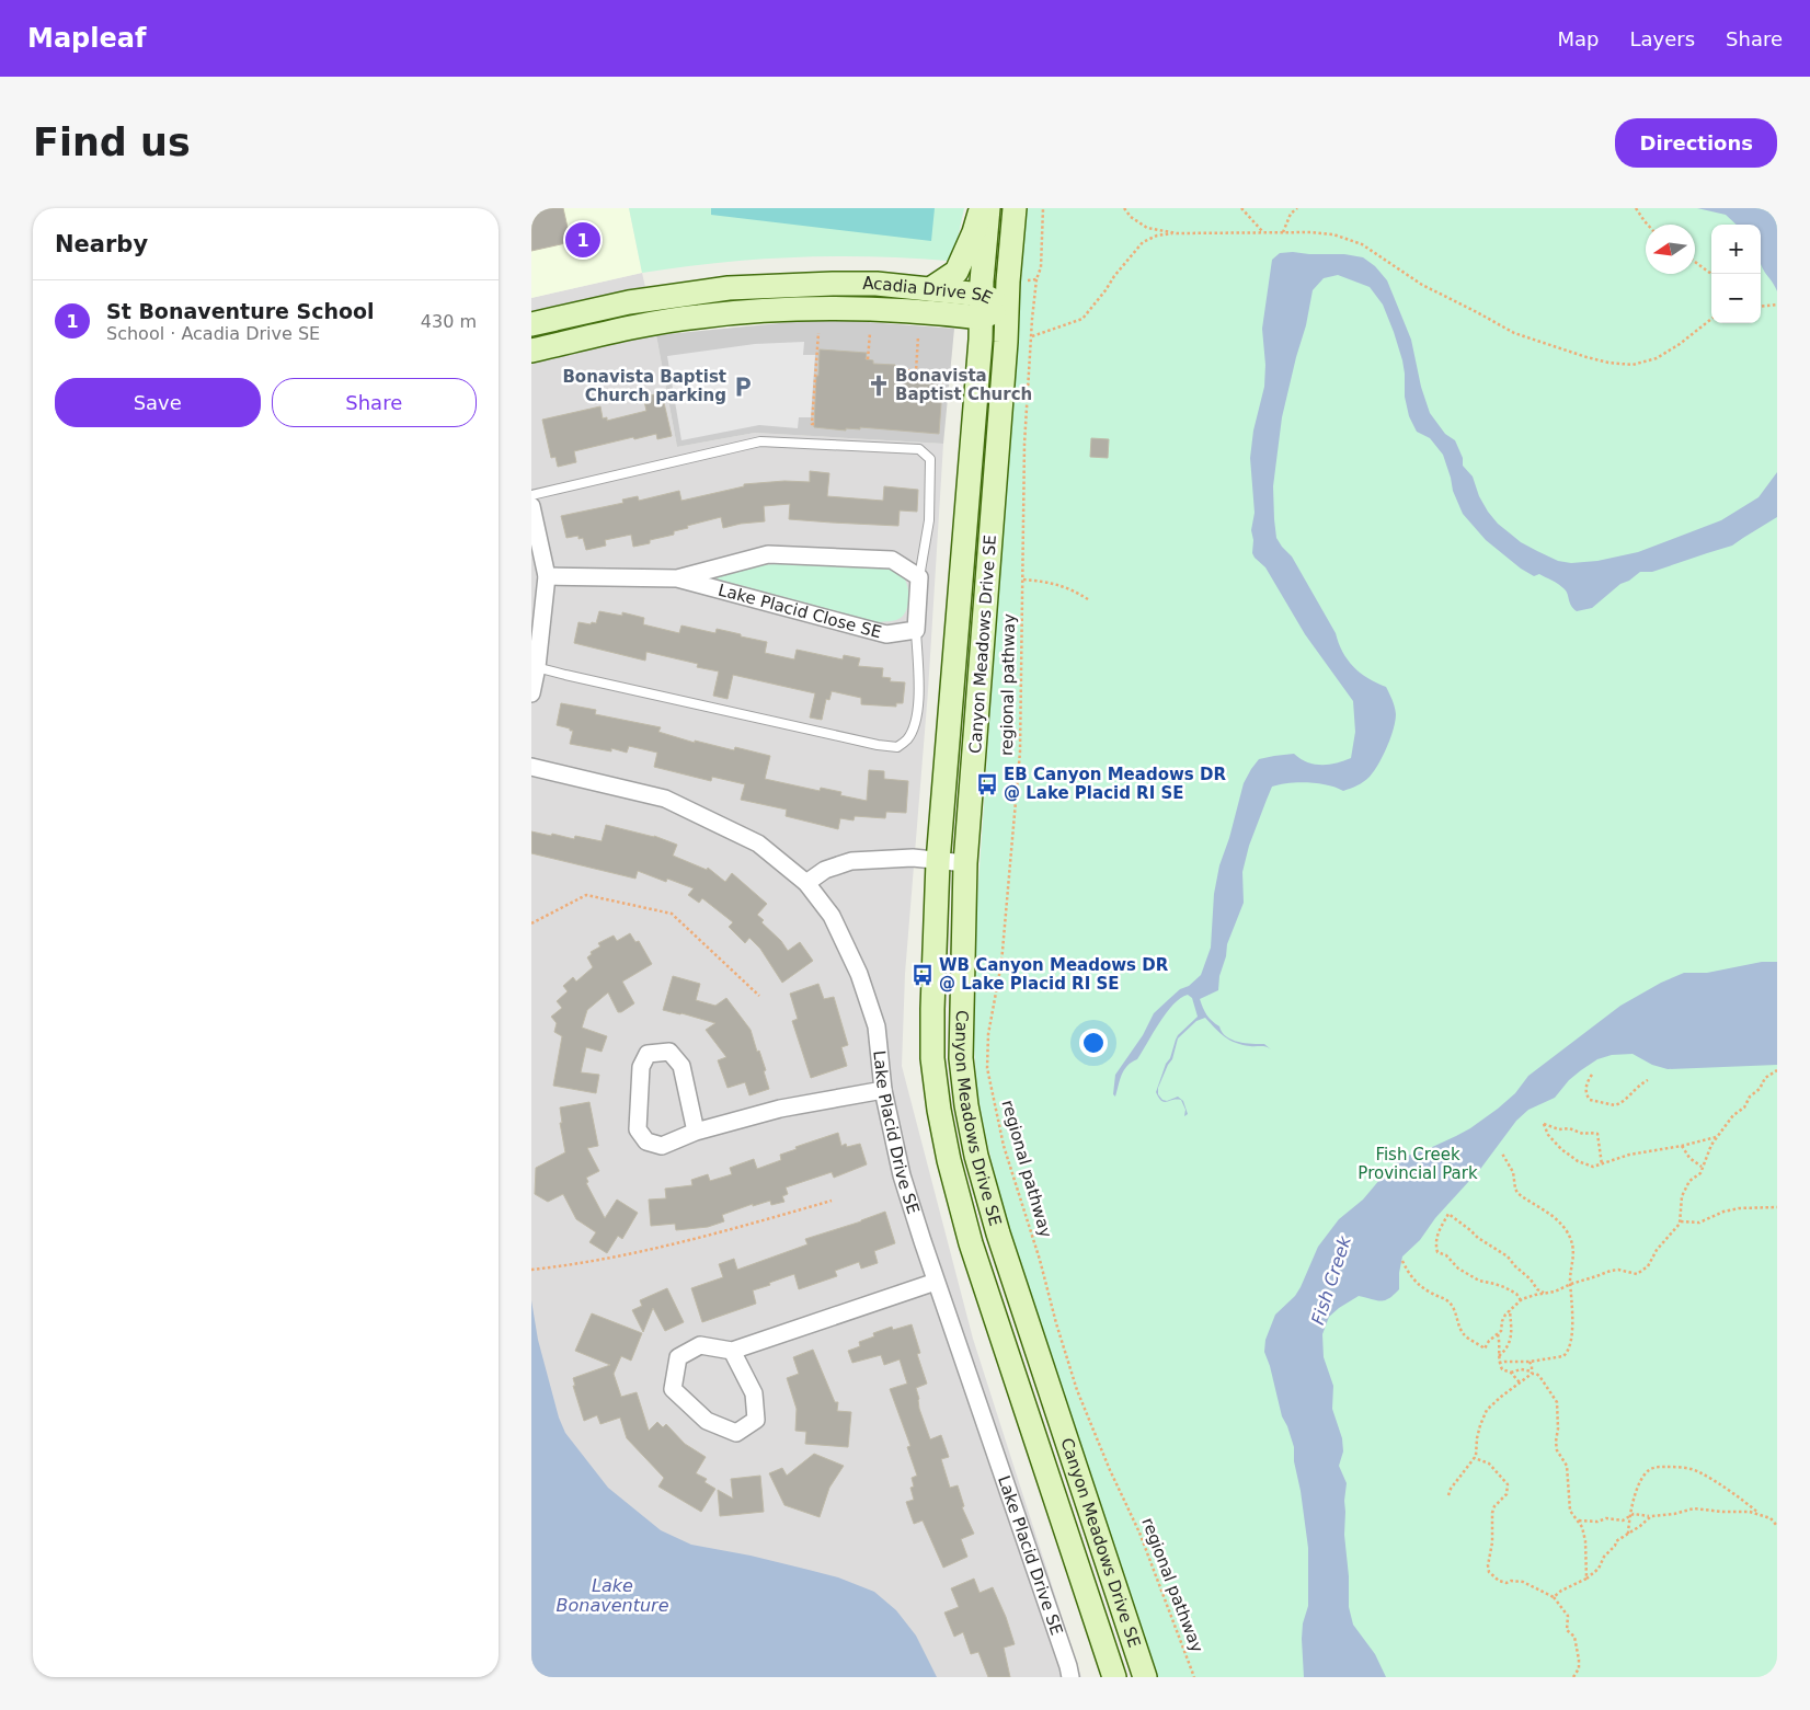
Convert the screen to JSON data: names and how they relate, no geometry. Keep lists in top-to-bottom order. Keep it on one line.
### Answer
{"streets":{"main road":["Acadia Drive SE","Canyon Meadows Drive SE"],"street":["Lake Placid Close SE","Lake Placid Drive SE"],"path":["regional pathway"]},"crossings":[["Acadia Drive SE","Canyon Meadows Drive SE"]],"water":["Fish Creek","Lake Bonaventure"],"parks":["Fish Creek Provincial Park"],"places":{"church":["Bonavista Baptist Church"],"parking":["Bonavista Baptist Church parking"],"bus stop":["EB Canyon Meadows DR @ Lake Placid RI SE","WB Canyon Meadows DR @ Lake Placid RI SE"]},"north":"left","page":{"header":"Mapleaf","nav":["Map","Layers","Share"],"buttons":["Directions",["Save","Share"]],"title":"Find us","heading":"Nearby","pins":"1","map_buttons":["+","−"],"list":[{"mark":"1","name":"St Bonaventure School","note":"School · Acadia Drive SE","value":"430 m"}]}}
